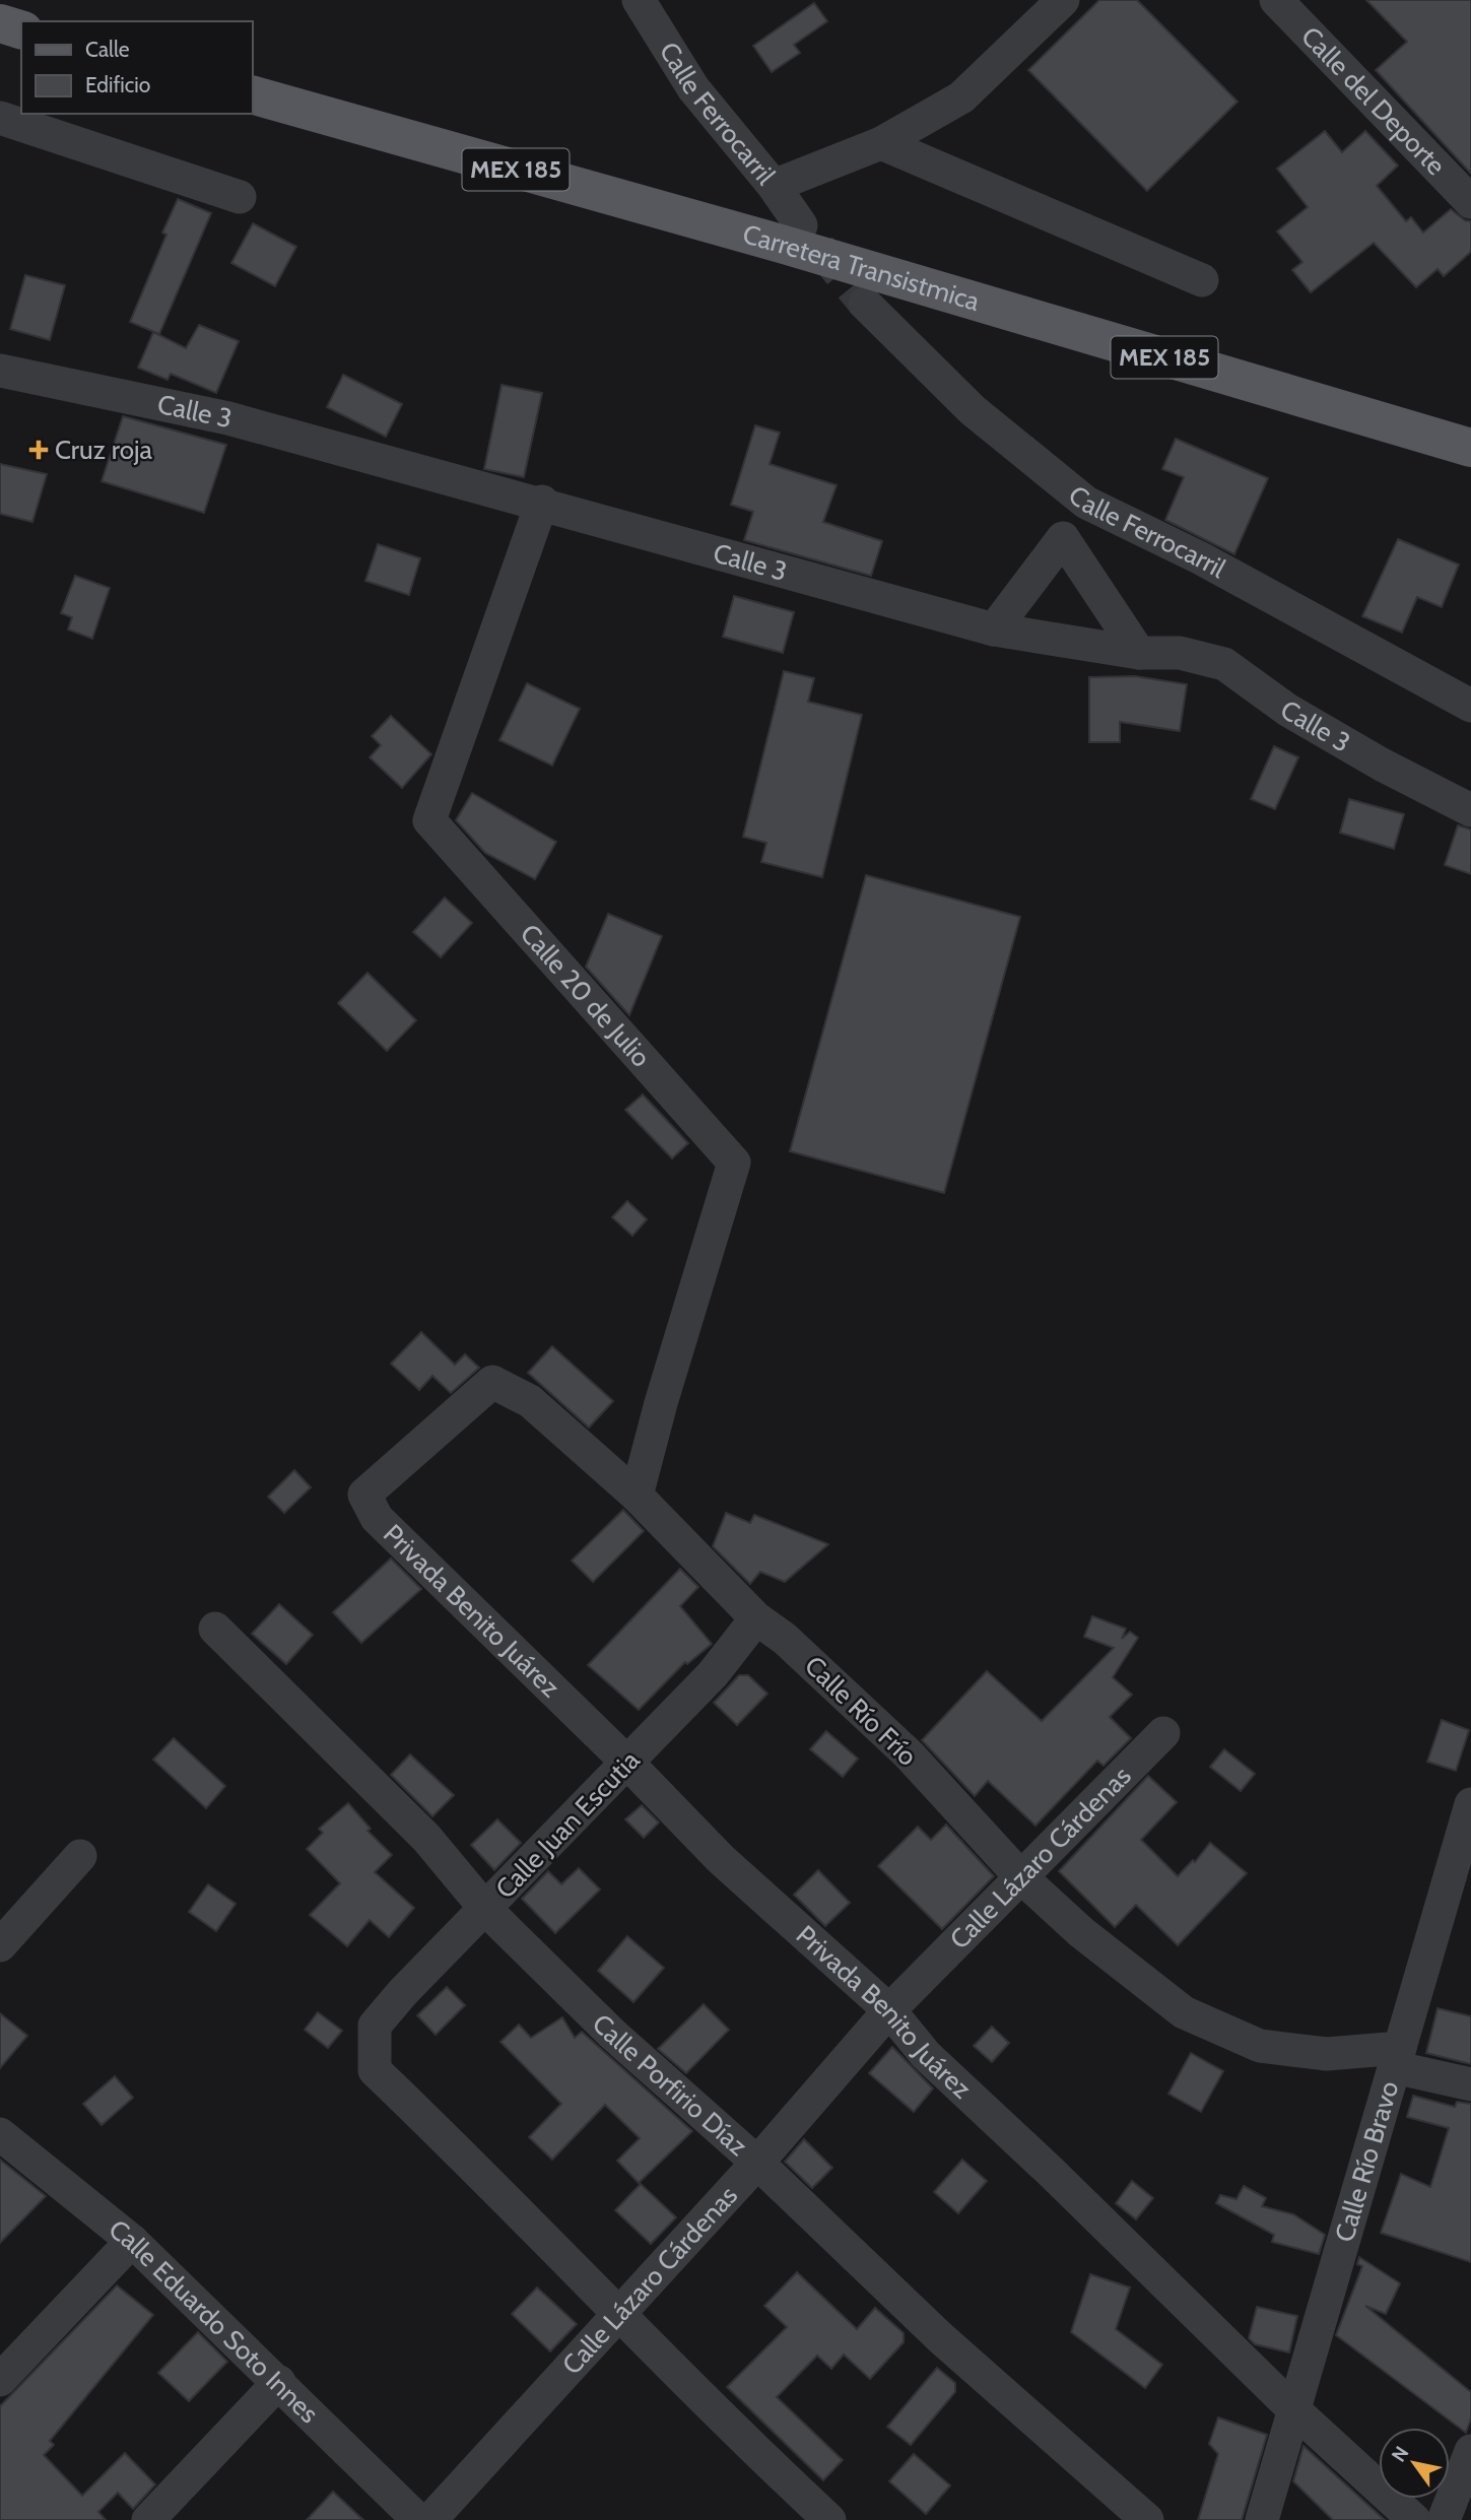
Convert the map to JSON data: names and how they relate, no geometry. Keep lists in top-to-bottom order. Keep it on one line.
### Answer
{"streets":{"main road":["MEX 185","Carretera Transistmica"],"street":["Calle del Deporte","Calle Ferrocarril","Calle 3","Calle 20 de Julio","Privada Benito Juárez","Calle Río Frío","Calle Juan Escutia","Calle Lázaro Cárdenas","Calle Porfirio Díaz","Calle Río Bravo","Calle Eduardo Soto Innes"]},"crossings":[["Calle Ferrocarril","Carretera Transistmica"],["Calle 3","Calle 20 de Julio"],["Calle 20 de Julio","Calle Río Frío"],["Privada Benito Juárez","Calle Río Frío"],["Privada Benito Juárez","Calle Juan Escutia"],["Privada Benito Juárez","Calle Lázaro Cárdenas"],["Privada Benito Juárez","Calle Río Bravo"],["Calle Río Frío","Calle Juan Escutia"],["Calle Río Frío","Calle Lázaro Cárdenas"],["Calle Río Frío","Calle Río Bravo"],["Calle Juan Escutia","Calle Lázaro Cárdenas"],["Calle Juan Escutia","Calle Porfirio Díaz"],["Calle Lázaro Cárdenas","Calle Porfirio Díaz"]],"places":{"health":["Cruz roja"]},"legend":["Calle","Edificio"],"north":"top left"}
